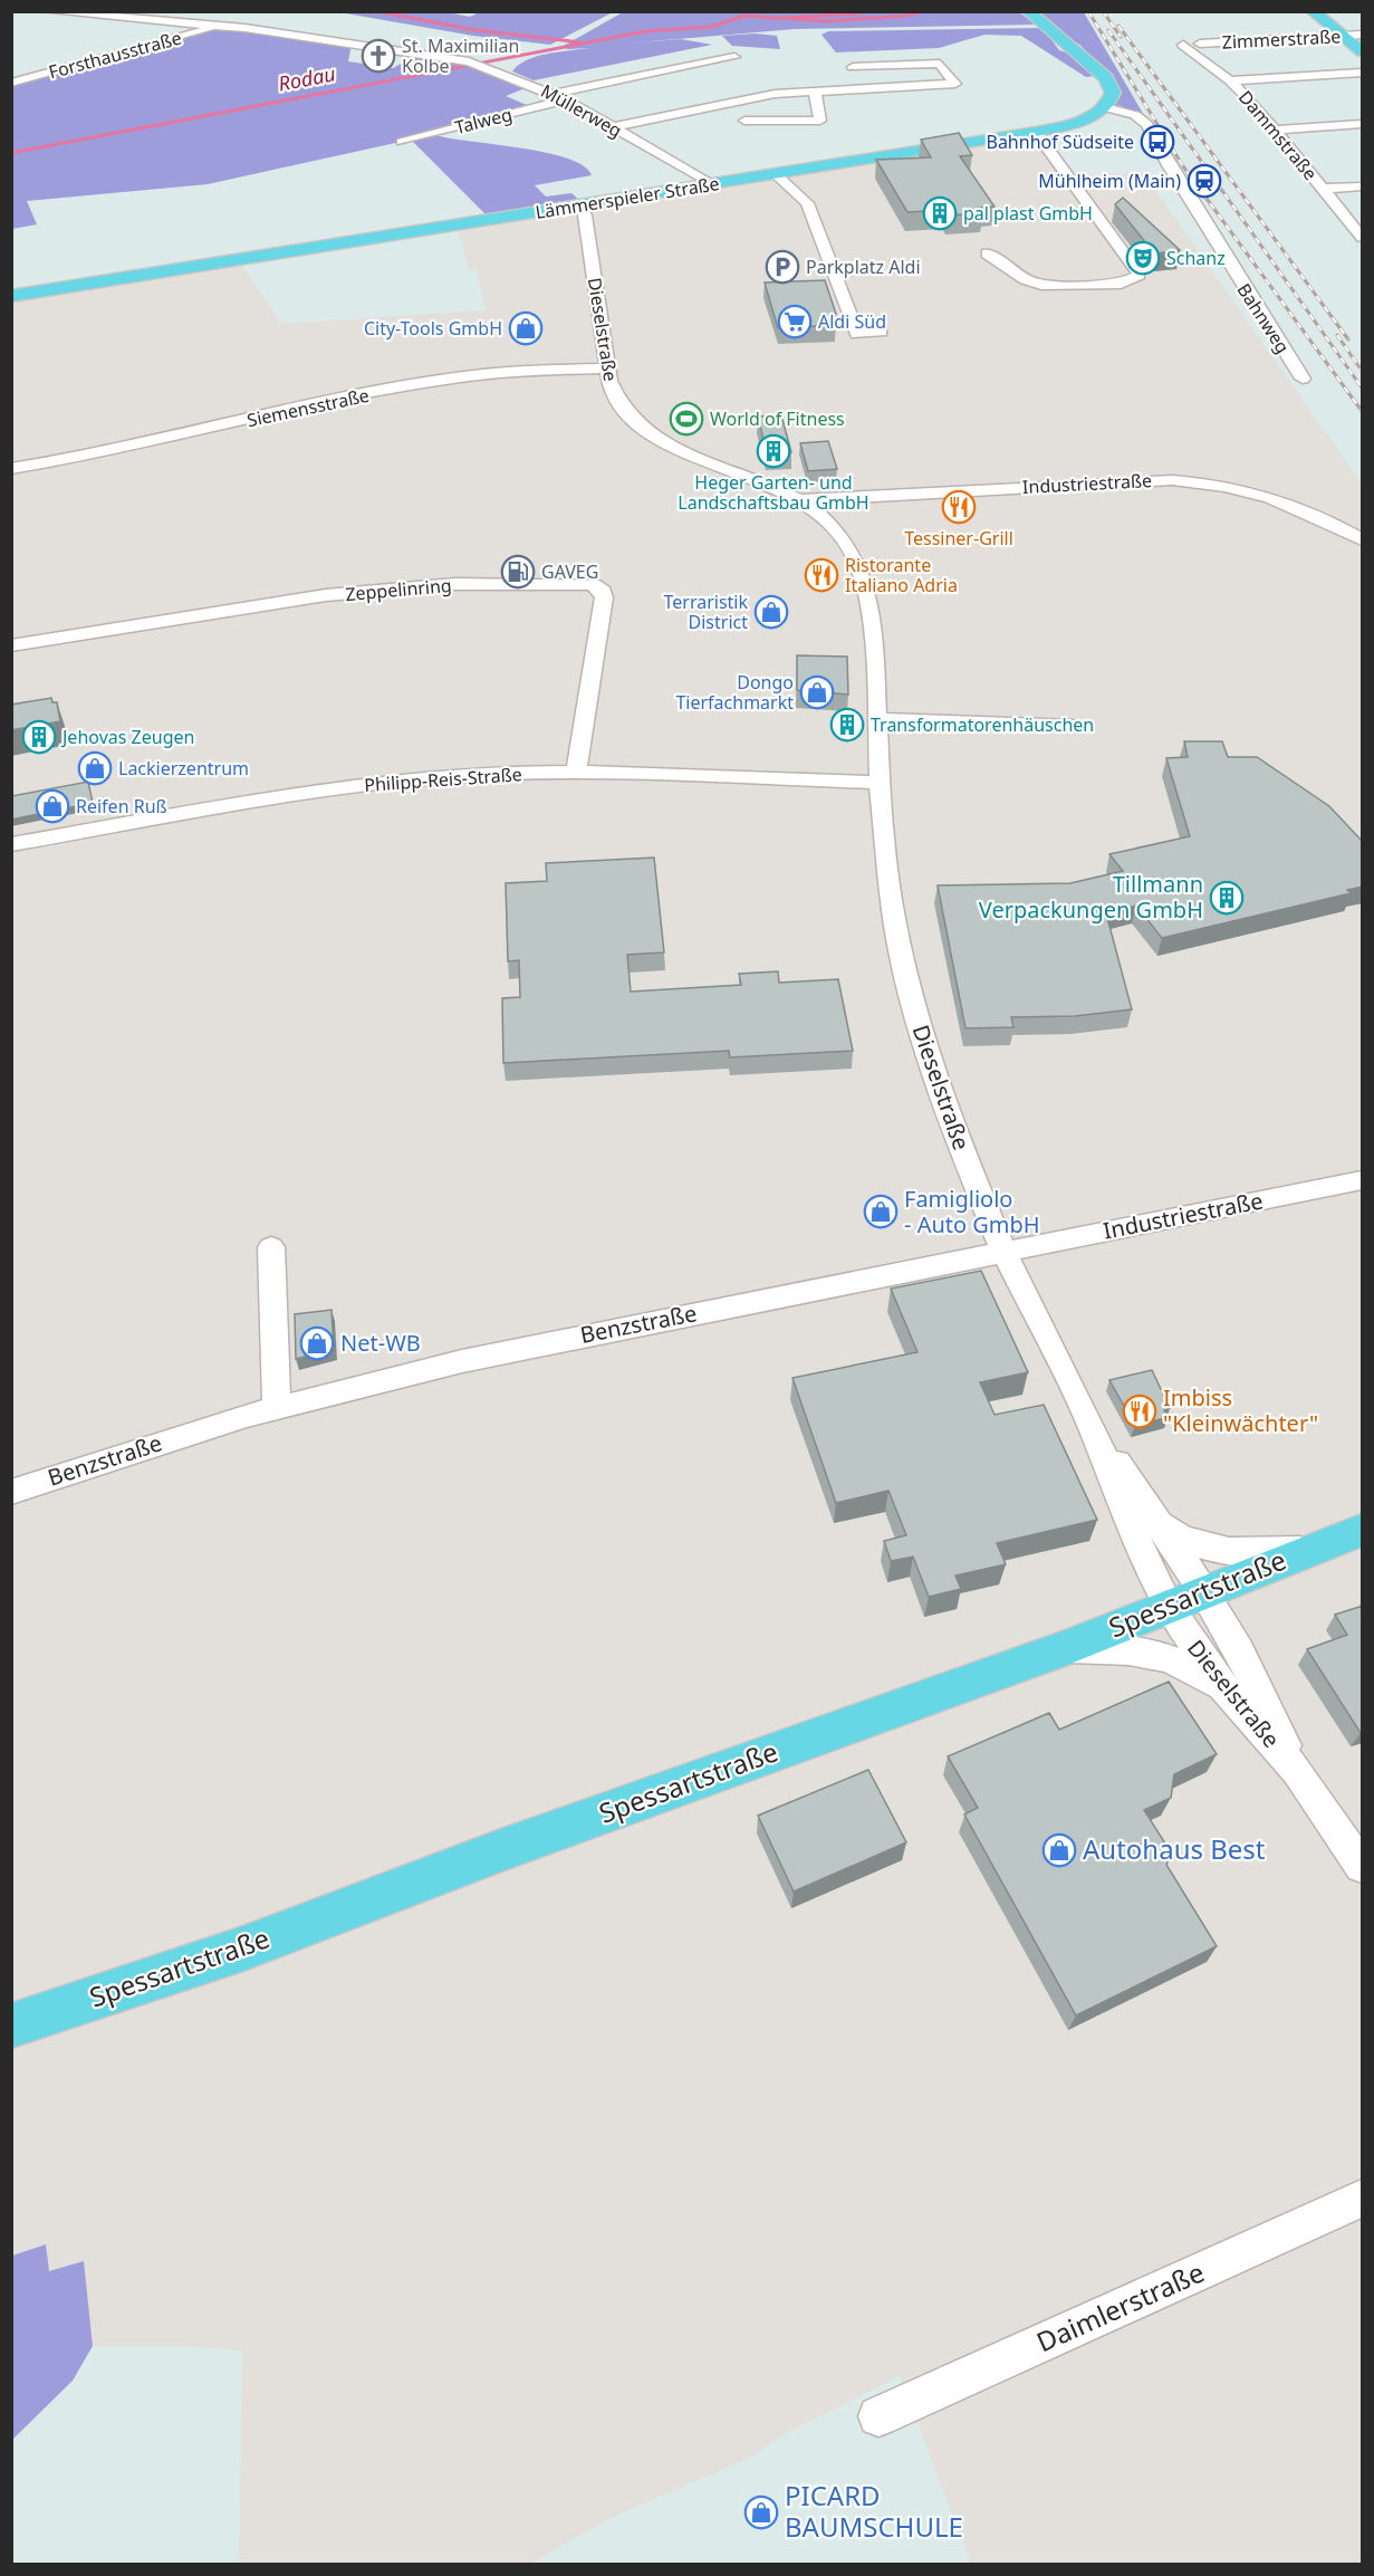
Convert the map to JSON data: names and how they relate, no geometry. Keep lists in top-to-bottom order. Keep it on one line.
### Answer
{"streets":{"main road":["Lämmerspieler Straße","Spessartstraße"],"street":["Zimmerstraße","Forsthausstraße","Müllerweg","Talweg","Dammstraße","Bahnweg","Dieselstraße","Siemensstraße","Industriestraße","Zeppelinring","Philipp-Reis-Straße","Benzstraße","Daimlerstraße"]},"crossings":[["Forsthausstraße","Müllerweg"],["Müllerweg","Talweg"],["Müllerweg","Lämmerspieler Straße"],["Lämmerspieler Straße","Bahnweg"],["Lämmerspieler Straße","Dieselstraße"],["Dieselstraße","Siemensstraße"],["Dieselstraße","Industriestraße"],["Dieselstraße","Philipp-Reis-Straße"],["Dieselstraße","Benzstraße"],["Dieselstraße","Spessartstraße"],["Industriestraße","Benzstraße"],["Zeppelinring","Philipp-Reis-Straße"]],"water":["Rodau"],"places":{"church":["St. Maximilian Kolbe"],"bus stop":["Bahnhof Südseite"],"station":["Mühlheim (Main)"],"building":["pal plast GmbH","Heger Garten- und Landschaftsbau GmbH","Transformatorenhäuschen","Jehovas Zeugen","Tillmann Verpackungen GmbH"],"theatre":["Schanz"],"parking":["Parkplatz Aldi"],"supermarket":["Aldi Süd"],"shop":["City-Tools GmbH","Terraristik District","Dongo Tierfachmarkt","Lackierzentrum","Reifen Ruß","Famigliolo - Auto GmbH","Net-WB","Autohaus Best","PICARD BAUMSCHULE"],"sports":["World of Fitness"],"restaurant":["Tessiner-Grill","Ristorante Italiano Adria","Imbiss \"Kleinwächter\""],"fuel station":["GAVEG"]}}
